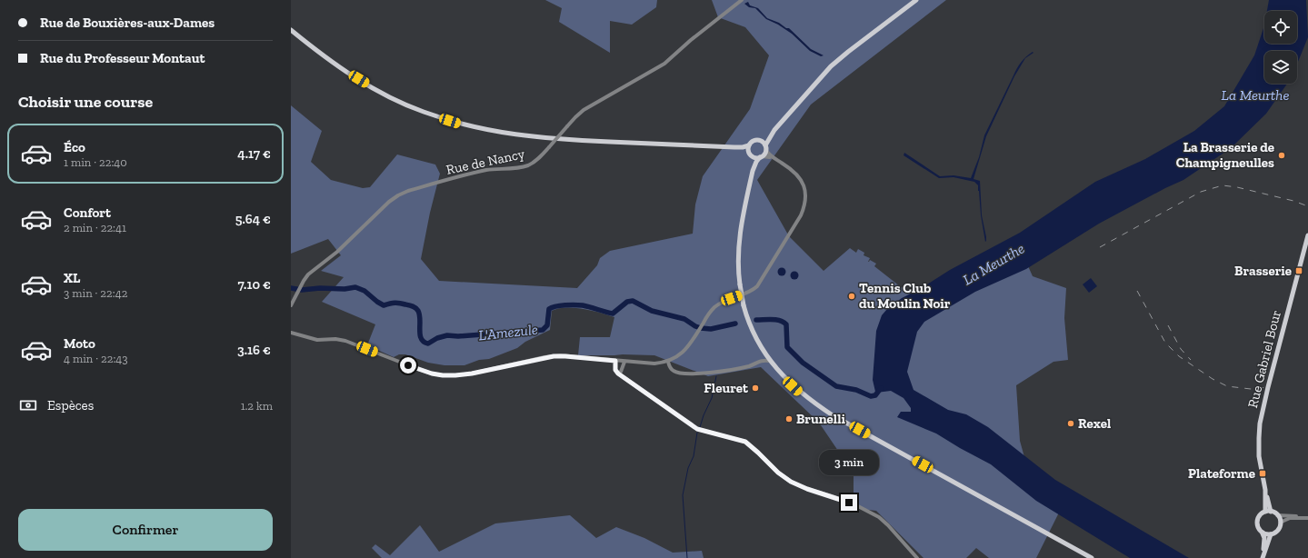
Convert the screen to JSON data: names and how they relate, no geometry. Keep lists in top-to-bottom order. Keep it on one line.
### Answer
{"streets":{"main road":["Rue Gabriel Bour"],"street":["Rue de Nancy"]},"water":["La Meurthe","L'Amezule"],"places":{"other":["La Brasserie de Champigneulles","Tennis Club du Moulin Noir","Fleuret","Brunelli","Rexel"],"transit":["Brasserie","Plateforme"]},"page":{"banner":["Rue de Bouxières-aux-Dames","Rue du Professeur Montaut"],"heading":"Choisir une course","list":[{"name":"Éco","note":"1 min · 22:40","value":"4.17 €"},{"name":"Confort","note":"2 min · 22:41","value":"5.64 €"},{"name":"XL","note":"3 min · 22:42","value":"7.10 €"},{"name":"Moto","note":"4 min · 22:43","value":"3.16 €"}],"pay":["Espèces","1.2 km"],"bubble":"3 min","buttons":"Confirmer"}}
